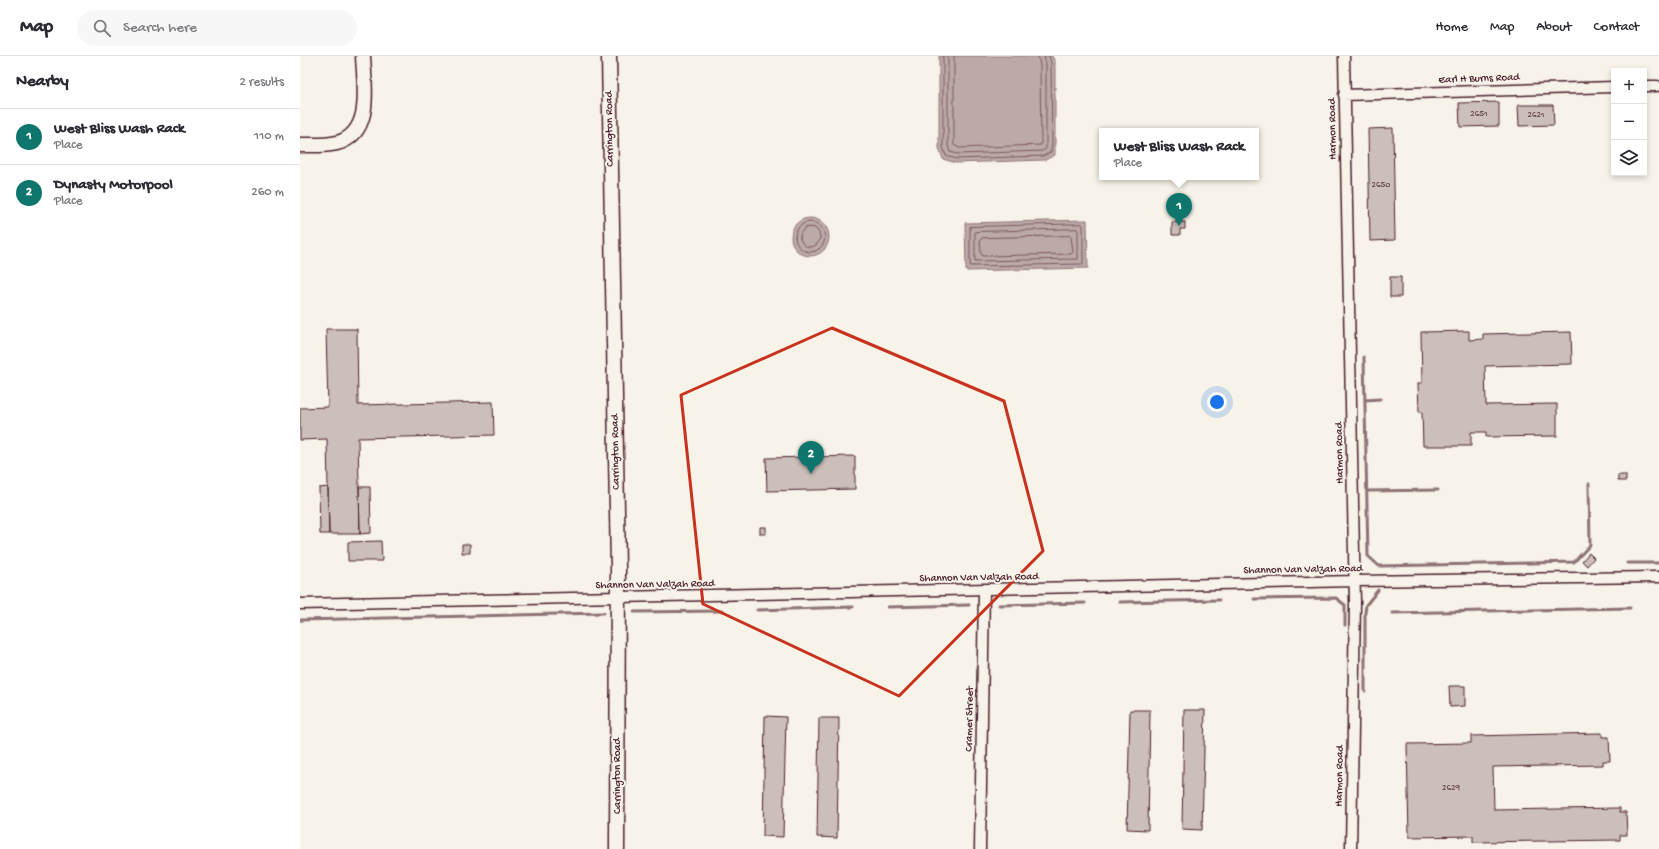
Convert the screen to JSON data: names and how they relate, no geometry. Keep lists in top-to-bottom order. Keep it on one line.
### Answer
{"streets":{"street":["Earl H Burns Road","Carrington Road","Harmon Road","Shannon Van Valzah Road","Cramer Street"]},"crossings":[["Earl H Burns Road","Harmon Road"],["Carrington Road","Shannon Van Valzah Road"],["Harmon Road","Shannon Van Valzah Road"],["Shannon Van Valzah Road","Cramer Street"]],"house_numbers":["2651","2621","2650","2629"],"page":{"header":"Map","search":"Search here","nav":["Home","Map","About","Contact"],"heading":["Nearby","2 results"],"map_buttons":["+","−"],"list":[{"mark":"1","name":"West Bliss Wash Rack","note":"Place","value":"110 m"},{"mark":"2","name":"Dynasty Motorpool","note":"Place","value":"260 m"}],"popup":["West Bliss Wash Rack","Place"],"pins":["1","2"]}}
